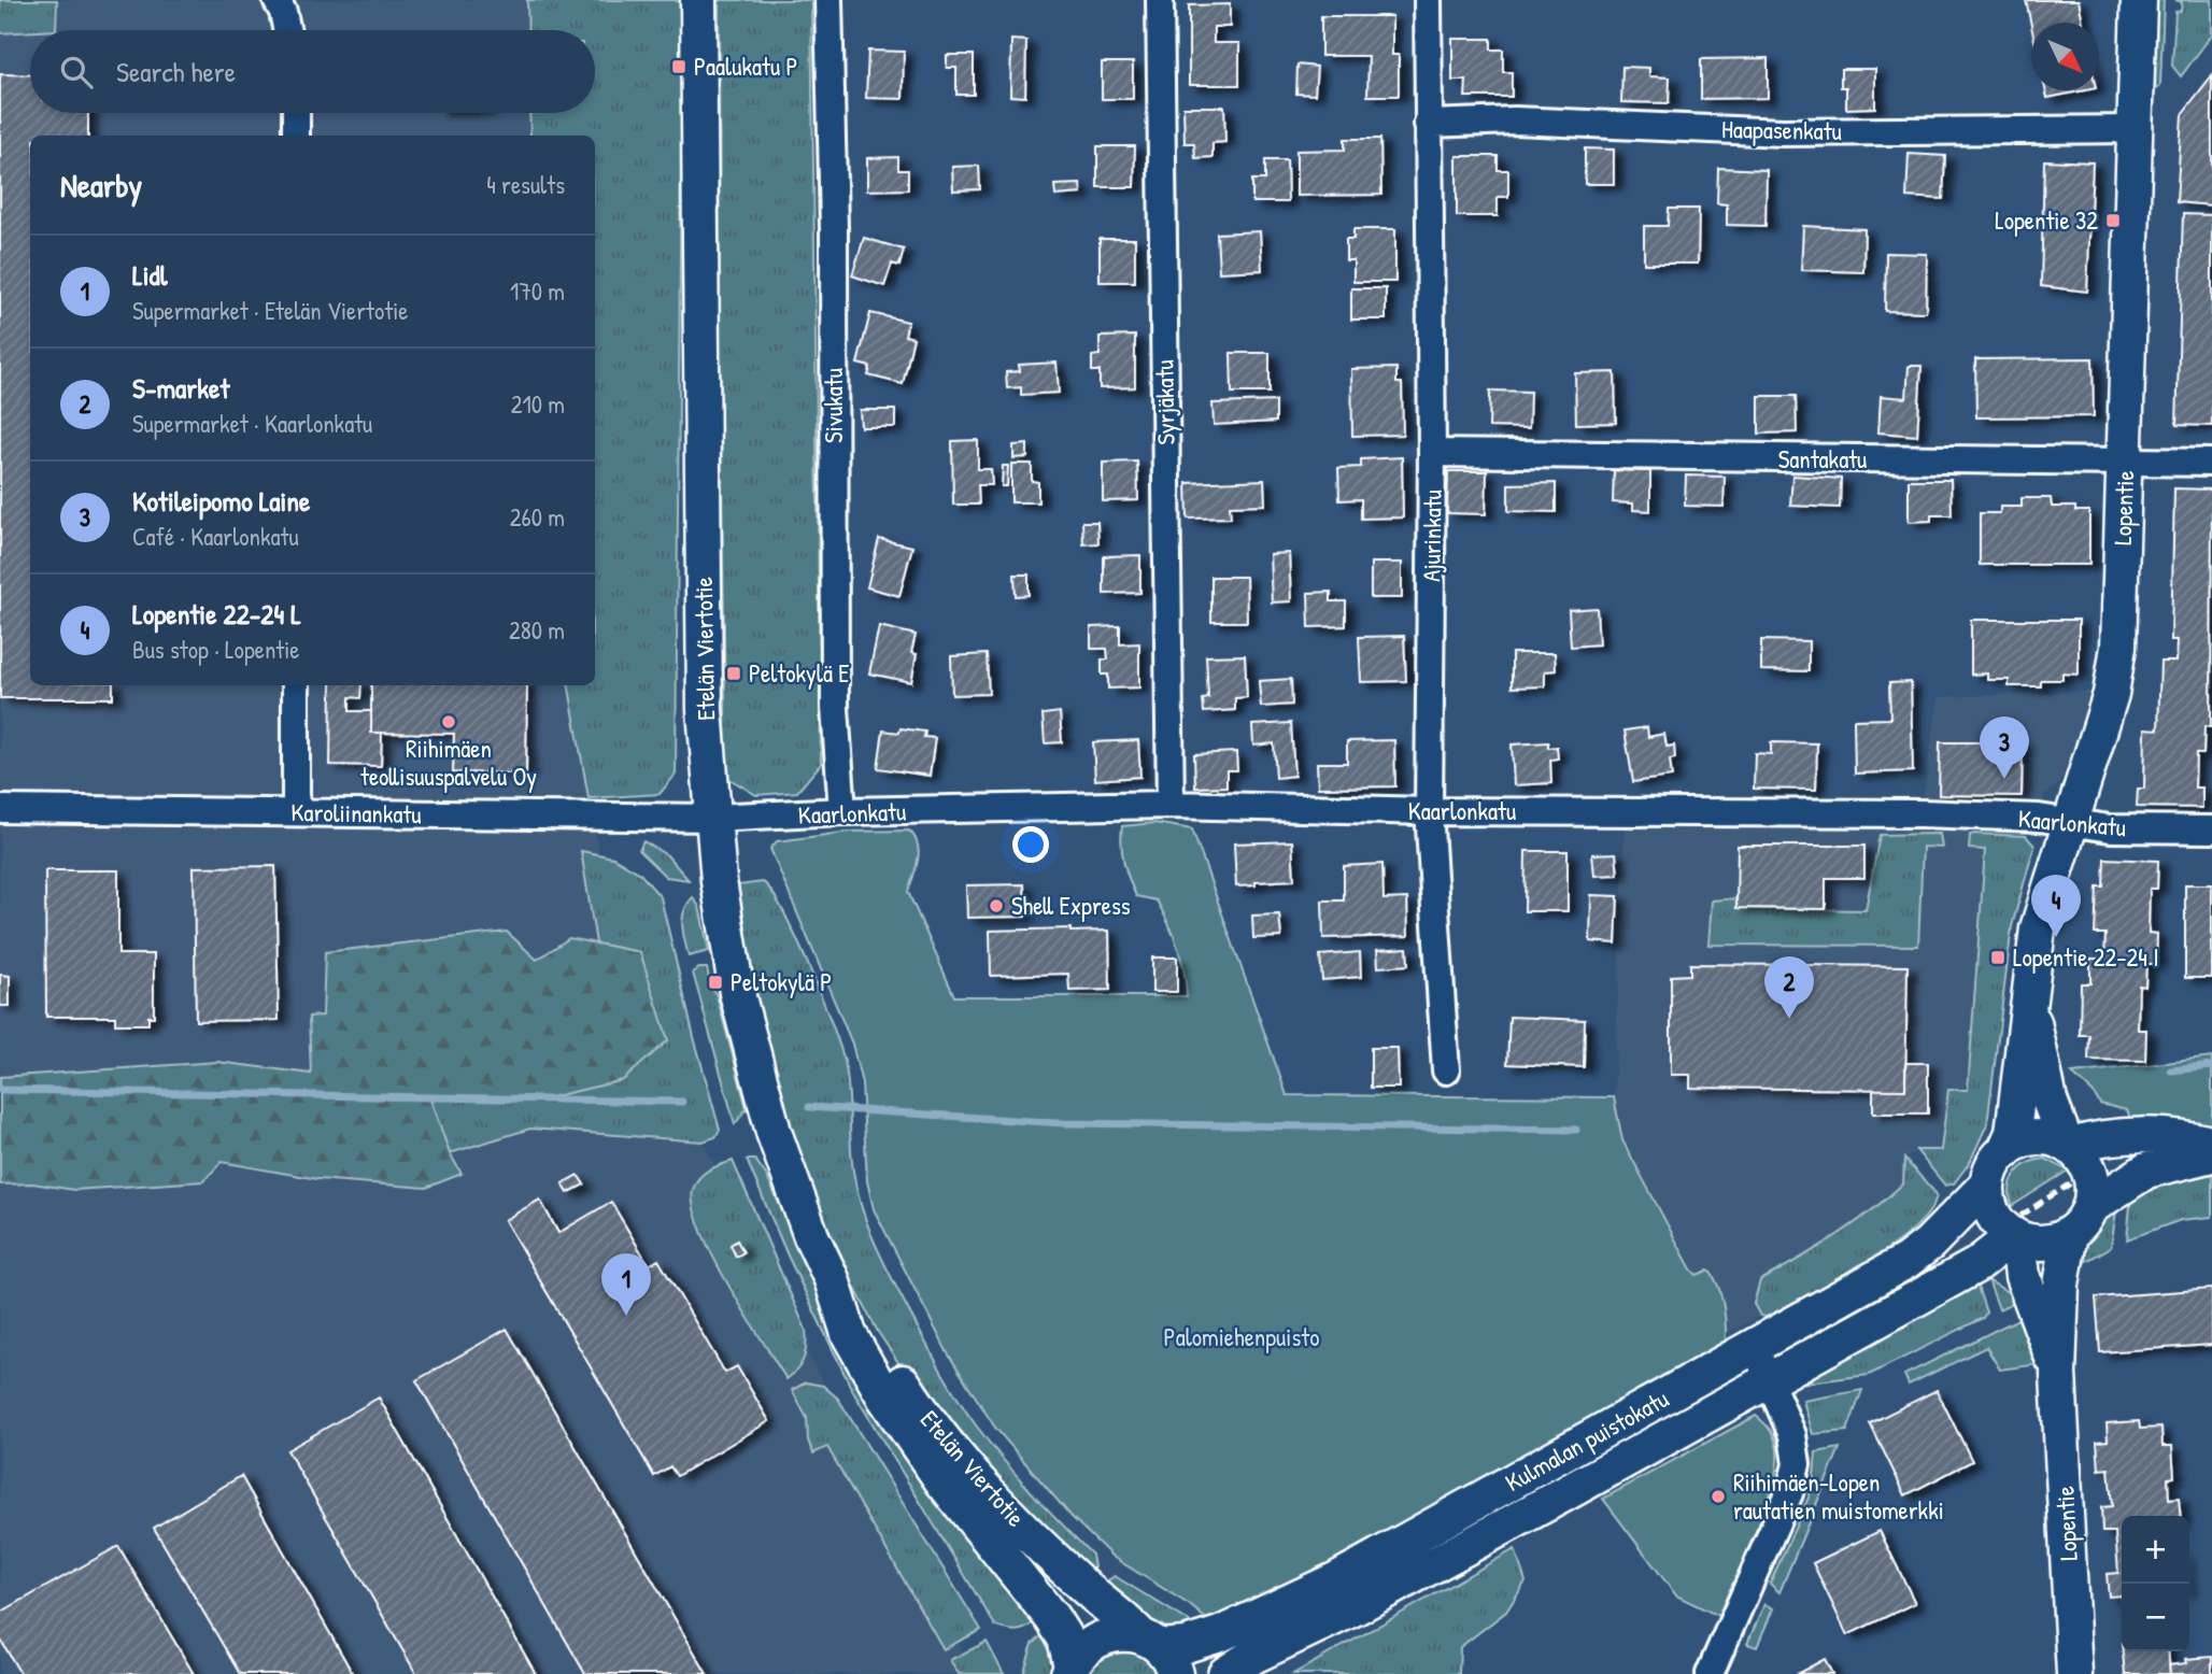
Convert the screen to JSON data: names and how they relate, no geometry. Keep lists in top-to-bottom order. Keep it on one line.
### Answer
{"streets":{"street":["Haapasenkatu","Syrjäkatu","Sivukatu","Santakatu","Lopentie","Ajurinkatu","Etelän Viertotie","Kaarlonkatu","Karoliinankatu","Kulmalan puistokatu"]},"crossings":[["Haapasenkatu","Lopentie"],["Haapasenkatu","Ajurinkatu"],["Syrjäkatu","Kaarlonkatu"],["Sivukatu","Kaarlonkatu"],["Santakatu","Lopentie"],["Santakatu","Ajurinkatu"],["Lopentie","Kaarlonkatu"],["Lopentie","Kulmalan puistokatu"],["Ajurinkatu","Kaarlonkatu"],["Etelän Viertotie","Kaarlonkatu"],["Etelän Viertotie","Karoliinankatu"],["Etelän Viertotie","Kulmalan puistokatu"],["Kaarlonkatu","Karoliinankatu"]],"parks":["Palomiehenpuisto"],"places":{"transit":["Paalukatu P","Lopentie 32","Peltokylä E","Lopentie 22-24 I","Peltokylä P"],"other":["Riihimäen teollisuuspalvelu Oy","Shell Express","Riihimäen-Lopen rautatien muistomerkki"]},"north":"bottom right","page":{"search":"Search here","heading":["Nearby","4 results"],"list":[{"mark":"1","name":"Lidl","note":"Supermarket · Etelän Viertotie","value":"170 m"},{"mark":"2","name":"S-market","note":"Supermarket · Kaarlonkatu","value":"210 m"},{"mark":"3","name":"Kotileipomo Laine","note":"Café · Kaarlonkatu","value":"260 m"},{"mark":"4","name":"Lopentie 22-24 L","note":"Bus stop · Lopentie","value":"280 m"}],"pins":["3","4","2","1"],"map_buttons":["+","−"]}}
